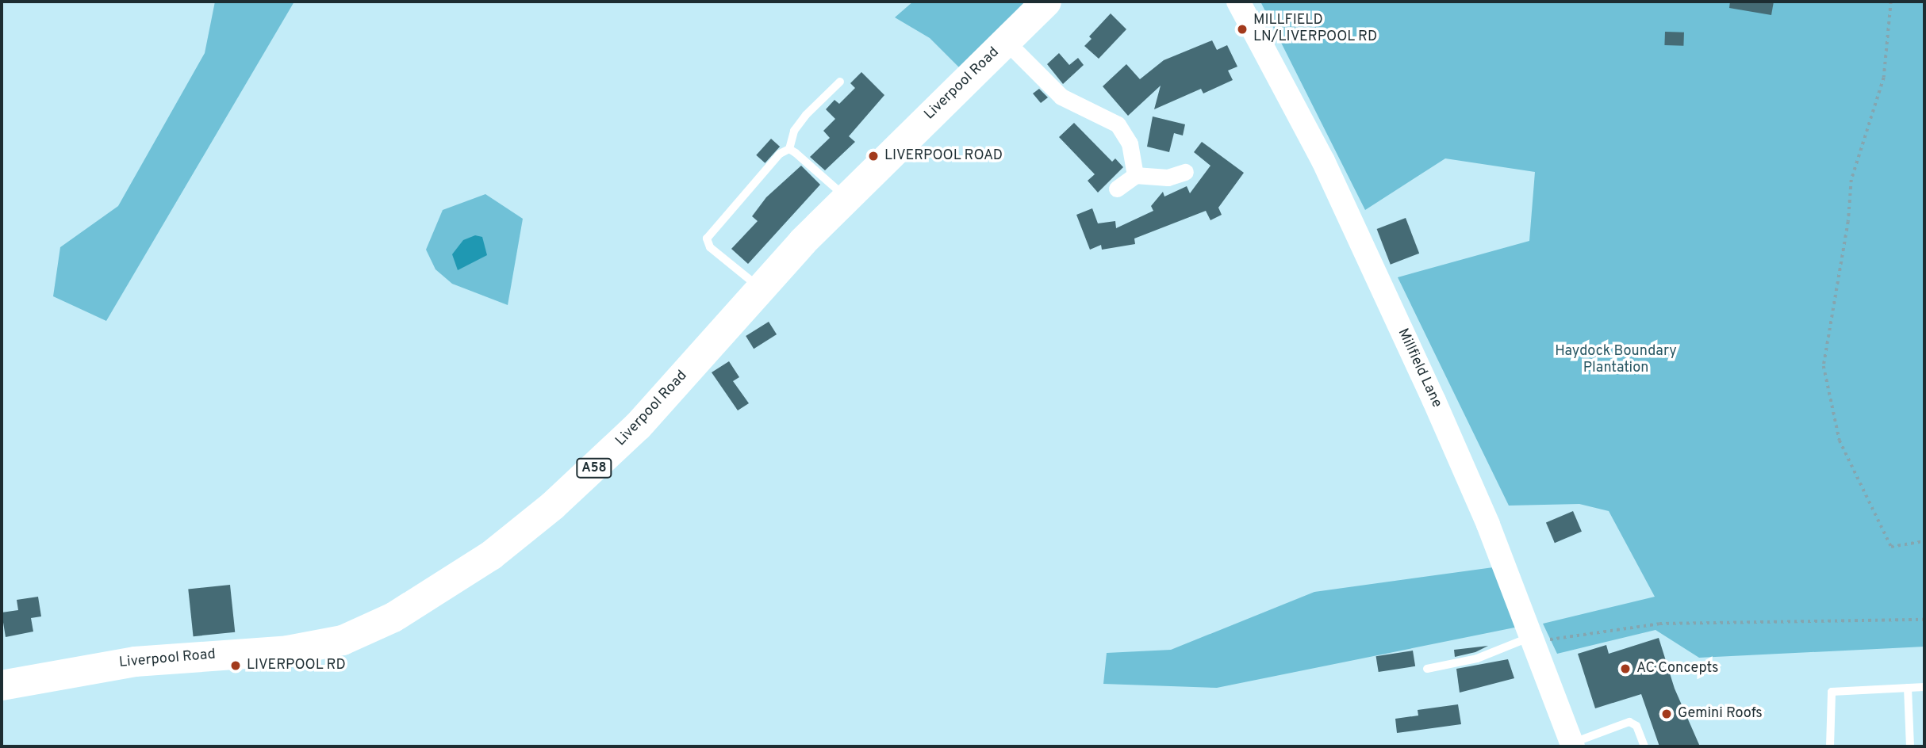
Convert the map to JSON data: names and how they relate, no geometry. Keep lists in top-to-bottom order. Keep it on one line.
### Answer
{"streets":{"highway":["Liverpool Road","A58"],"street":["Millfield Lane"]},"parks":["Haydock Boundary Plantation"],"places":["MILLFIELD LN/LIVERPOOL RD","LIVERPOOL ROAD","LIVERPOOL RD","AC Concepts","Gemini Roofs"]}
